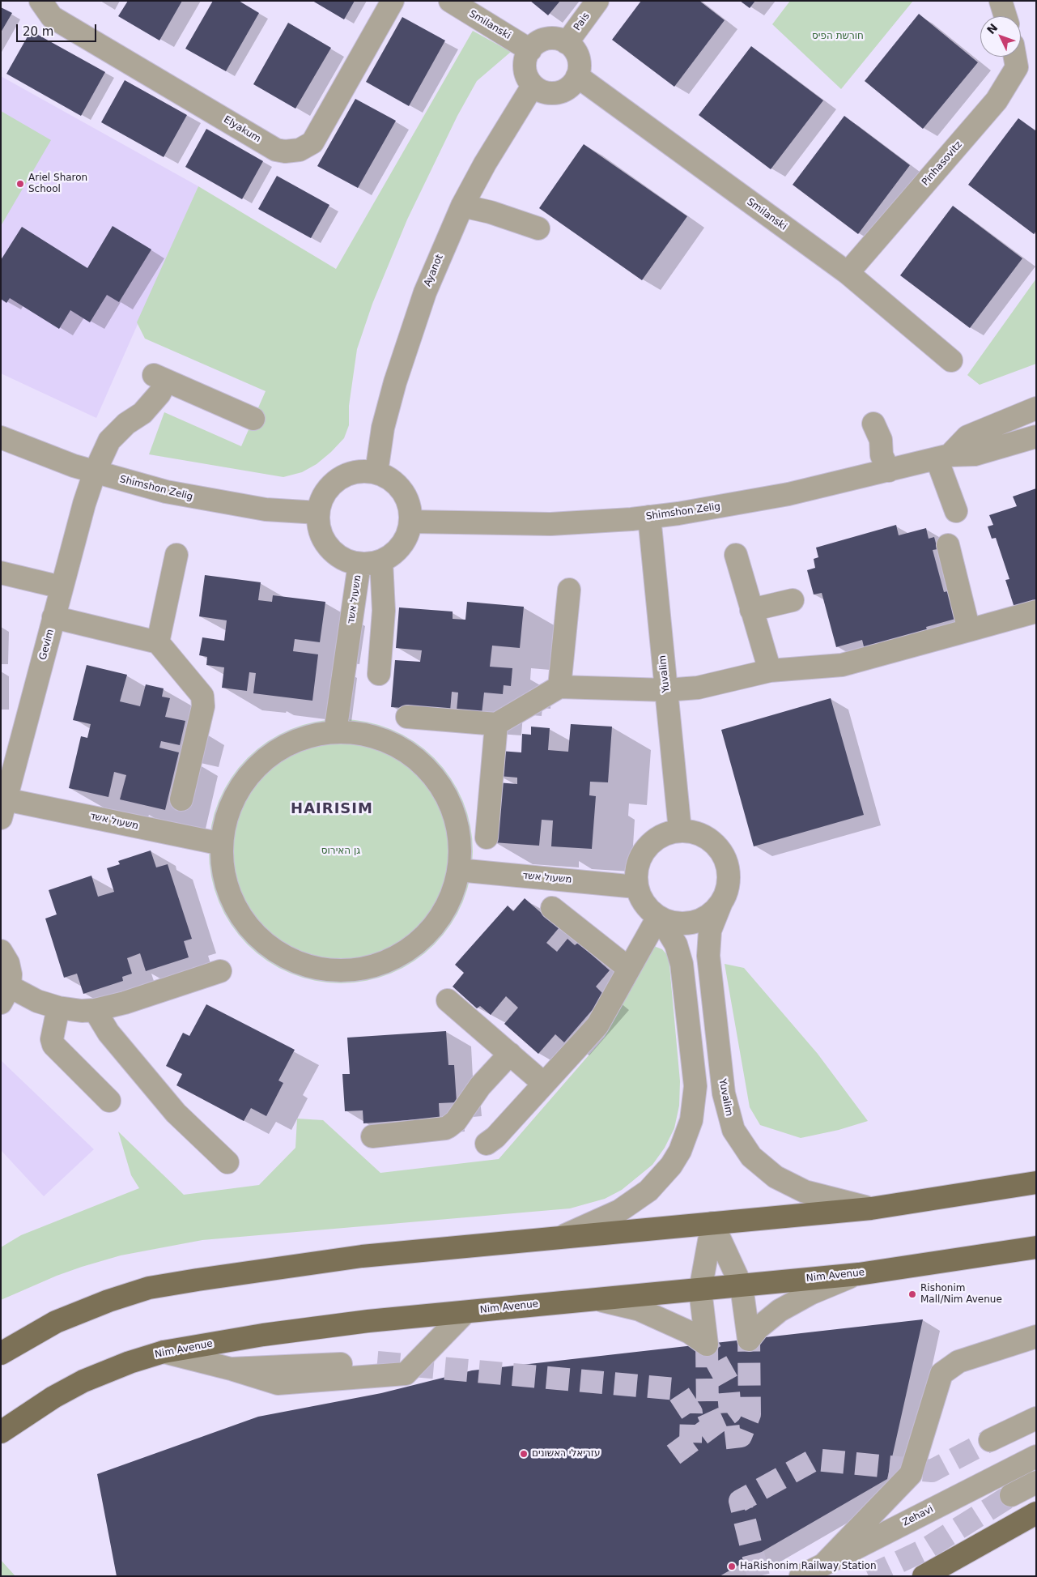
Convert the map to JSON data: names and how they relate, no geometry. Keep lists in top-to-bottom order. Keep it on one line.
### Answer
{"streets":{"main road":["Nim Avenue"],"street":["Pais","Smilanski","Elyakum","Pinhasovitz","Ayanot","Shimshon Zelig","משעול אשד","Gevim","Yuvalim","Zehavi"]},"crossings":[["Pais","Smilanski"],["Pais","Ayanot"],["Smilanski","Pinhasovitz"],["Smilanski","Ayanot"],["Ayanot","Shimshon Zelig"],["Ayanot","משעול אשד"],["Shimshon Zelig","משעול אשד"],["Shimshon Zelig","Gevim"],["Shimshon Zelig","Yuvalim"],["משעול אשד","Gevim"],["משעול אשד","Yuvalim"]],"districts":["HAIRISIM"],"parks":["חורשת הפיס","גן האירוס"],"places":["Ariel Sharon School","Rishonim Mall/Nim Avenue","עזריאלי ראשונים","HaRishonim Railway Station"],"scale_bar":"20 m","north":"top left"}
